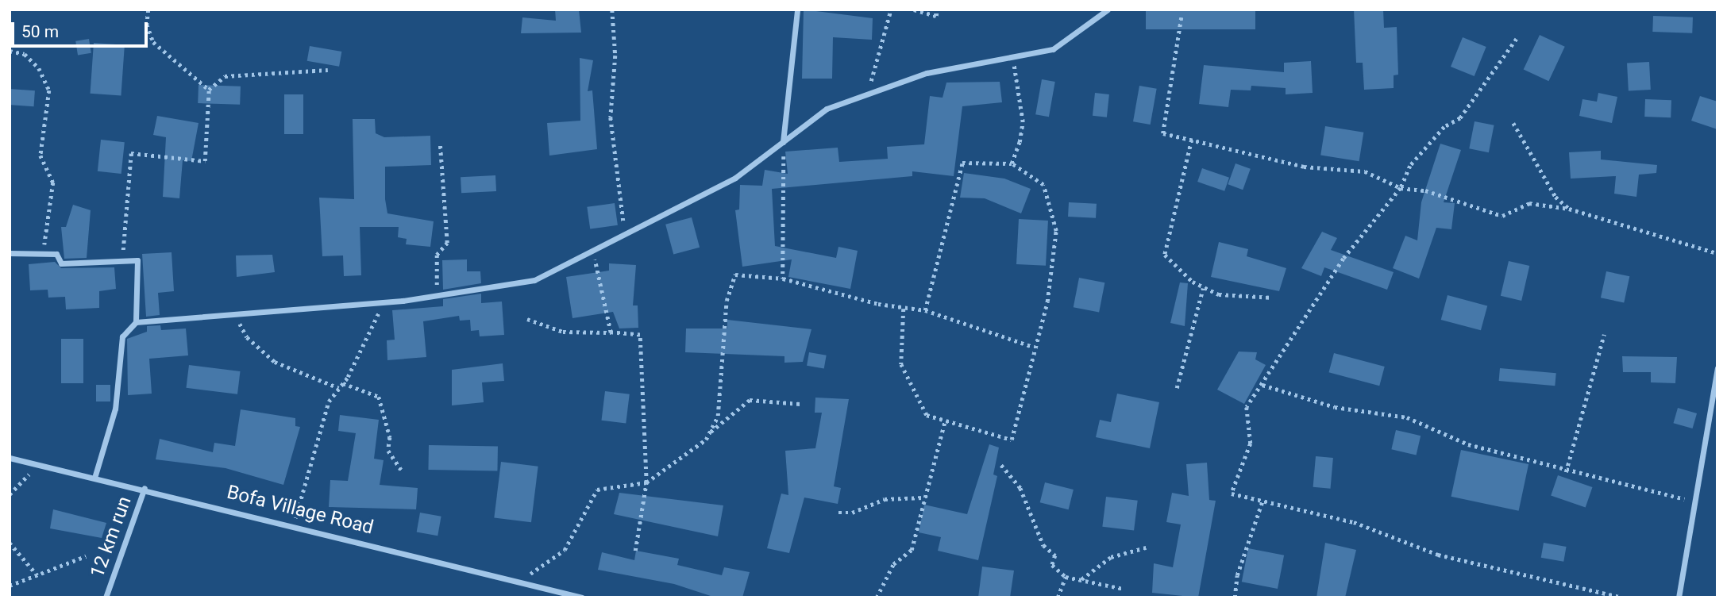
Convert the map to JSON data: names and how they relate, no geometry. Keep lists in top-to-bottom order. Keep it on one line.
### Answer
{"streets":{"street":["Bofa Village Road","12 km run"]},"crossings":[["Bofa Village Road","12 km run"]],"scale_bar":"50 m"}
